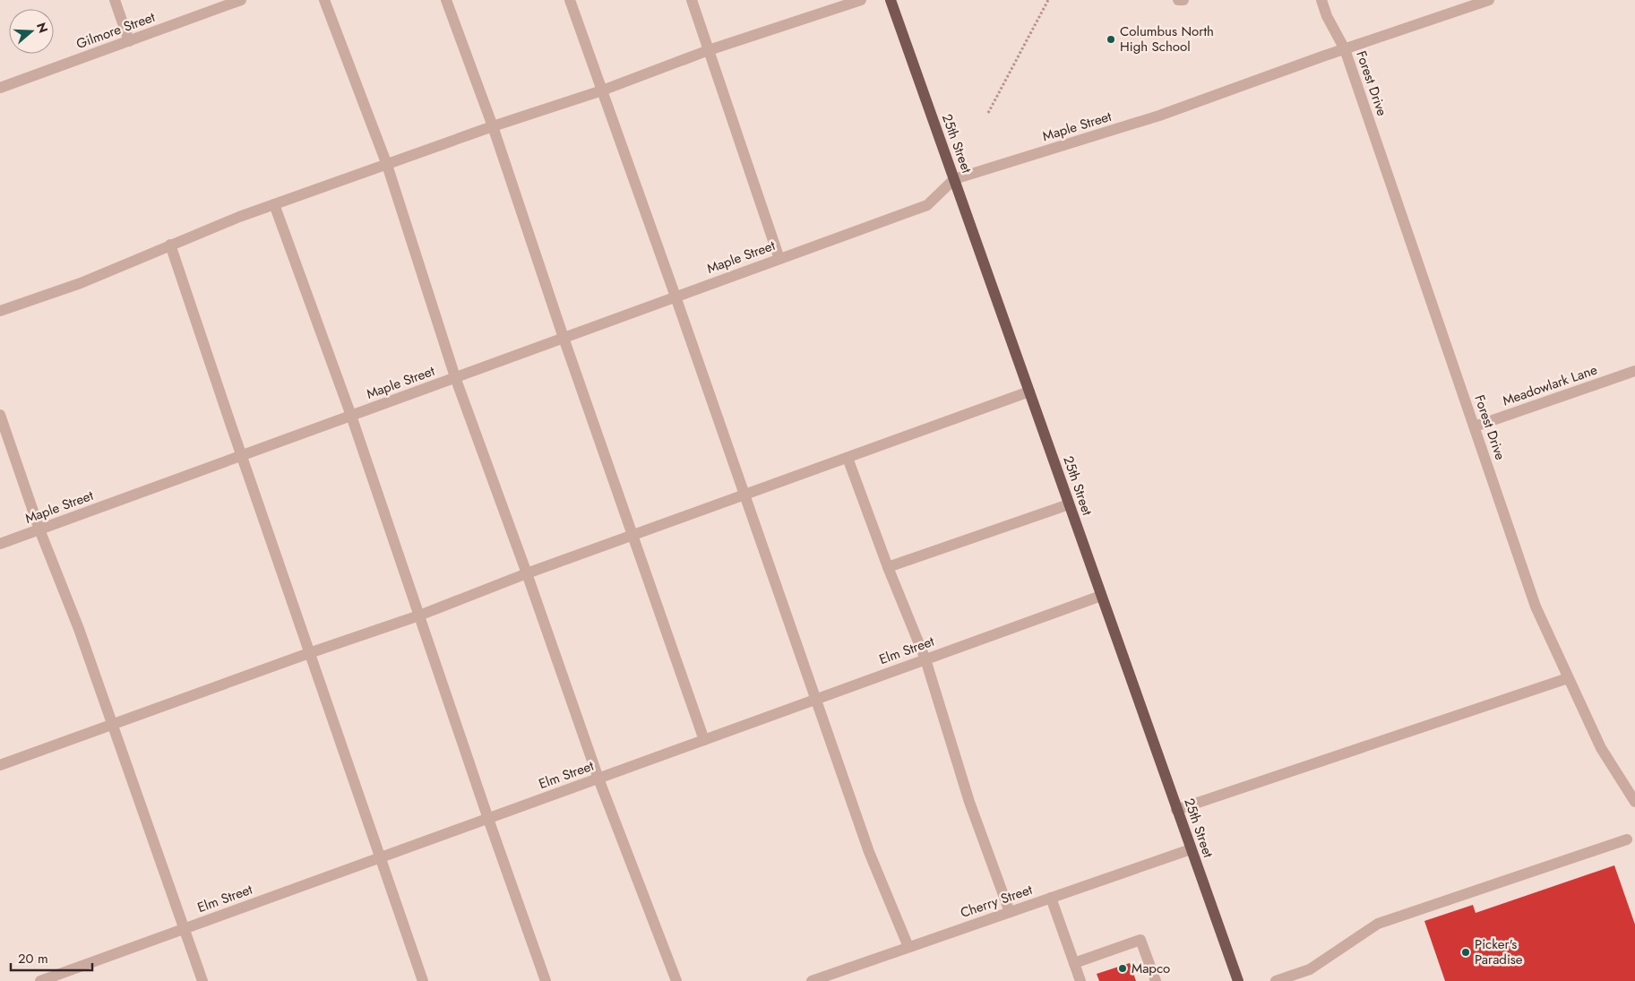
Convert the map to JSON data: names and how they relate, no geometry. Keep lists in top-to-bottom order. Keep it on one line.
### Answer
{"streets":{"main road":["25th Street"],"street":["Gilmore Street","Forest Drive","Maple Street","Meadowlark Lane","Elm Street","Cherry Street"]},"crossings":[["Forest Drive","Maple Street"],["Forest Drive","Meadowlark Lane"],["Maple Street","25th Street"],["25th Street","Elm Street"],["25th Street","Cherry Street"]],"places":["Columbus North High School","Picker's Paradise","Mapco"],"scale_bar":"20 m","north":"right"}
